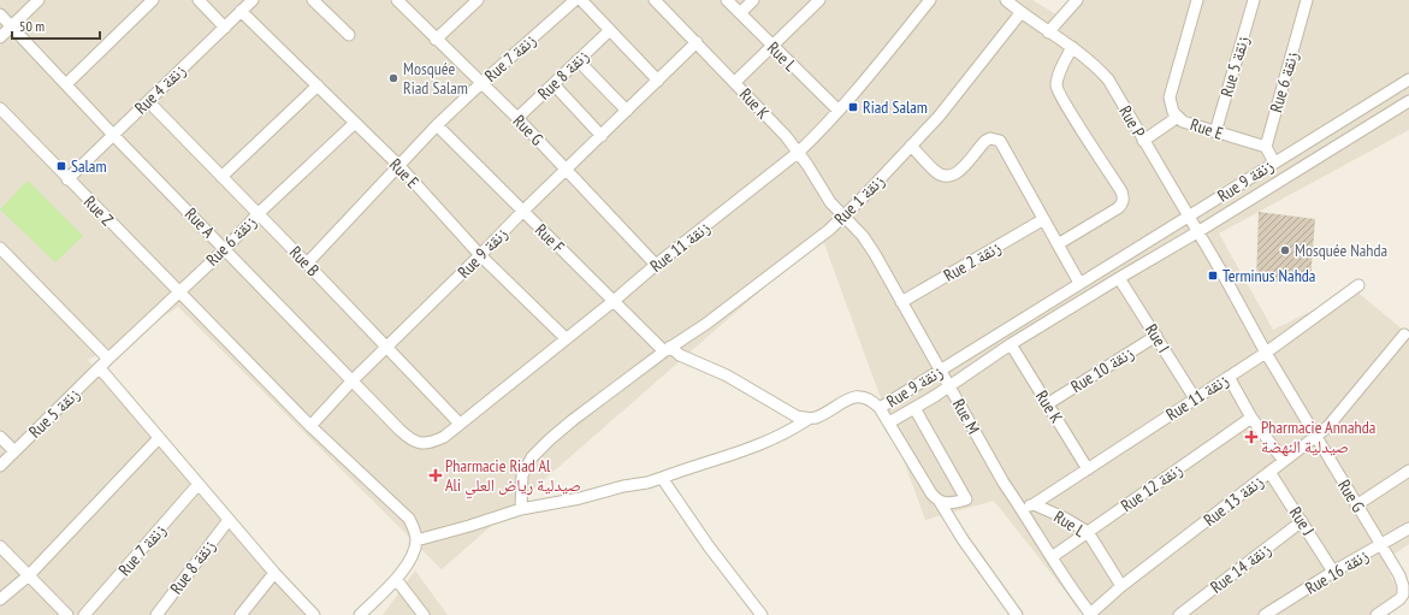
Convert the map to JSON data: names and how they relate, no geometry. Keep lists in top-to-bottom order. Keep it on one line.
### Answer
{"streets":{"street":["Rue L","Rue 7 زنقة","Rue 5 زنقة","Rue 8 زنقة","Rue 6 زنقة","Rue 4 زنقة","Rue K","Rue P","Rue E","Rue G","Rue 9 زنقة","Rue 1 زنقة","Rue Z","Rue A","Rue F","Rue 11 زنقة","Rue B","Rue 2 زنقة","Rue I","Rue 10 زنقة","Rue M","Rue 12 زنقة","Rue 13 زنقة","Rue J","Rue 14 زنقة","Rue 16 زنقة"]},"crossings":[["Rue L","Rue 11 زنقة"],["Rue L","Rue M"],["Rue L","Rue 12 زنقة"],["Rue L","Rue 13 زنقة"],["Rue 7 زنقة","Rue E"],["Rue 7 زنقة","Rue G"],["Rue 7 زنقة","Rue F"],["Rue 7 زنقة","Rue B"],["Rue 5 زنقة","Rue 6 زنقة"],["Rue 5 زنقة","Rue E"],["Rue 8 زنقة","Rue G"],["Rue 6 زنقة","Rue E"],["Rue 6 زنقة","Rue Z"],["Rue 6 زنقة","Rue A"],["Rue 6 زنقة","Rue B"],["Rue 4 زنقة","Rue E"],["Rue 4 زنقة","Rue Z"],["Rue 4 زنقة","Rue A"],["Rue 4 زنقة","Rue B"],["Rue K","Rue 9 زنقة"],["Rue K","Rue 1 زنقة"],["Rue K","Rue 11 زنقة"],["Rue K","Rue 10 زنقة"],["Rue K","Rue M"],["Rue P","Rue G"],["Rue P","Rue 9 زنقة"],["Rue P","Rue 1 زنقة"],["Rue E","Rue 9 زنقة"],["Rue E","Rue 11 زنقة"],["Rue G","Rue 9 زنقة"],["Rue G","Rue 11 زنقة"],["Rue G","Rue 13 زنقة"],["Rue G","Rue 16 زنقة"],["Rue 9 زنقة","Rue A"],["Rue 9 زنقة","Rue F"],["Rue 9 زنقة","Rue B"],["Rue 9 زنقة","Rue I"],["Rue 9 زنقة","Rue M"],["Rue 1 زنقة","Rue F"],["Rue 1 زنقة","Rue M"],["Rue A","Rue 11 زنقة"],["Rue F","Rue 11 زنقة"],["Rue 11 زنقة","Rue B"],["Rue 11 زنقة","Rue I"],["Rue 2 زنقة","Rue M"],["Rue I","Rue 10 زنقة"],["Rue M","Rue 12 زنقة"],["Rue M","Rue 13 زنقة"],["Rue 13 زنقة","Rue J"],["Rue J","Rue 14 زنقة"],["Rue J","Rue 16 زنقة"]],"places":{"other":["Mosquée Riad Salam","Mosquée Nahda"],"transit":["Riad Salam","Salam","Terminus Nahda"],"health":["Pharmacie Annahda صيدلية النهضة","Pharmacie Riad Al Ali صيدلية رياض العلي"]},"scale_bar":"50 m"}
